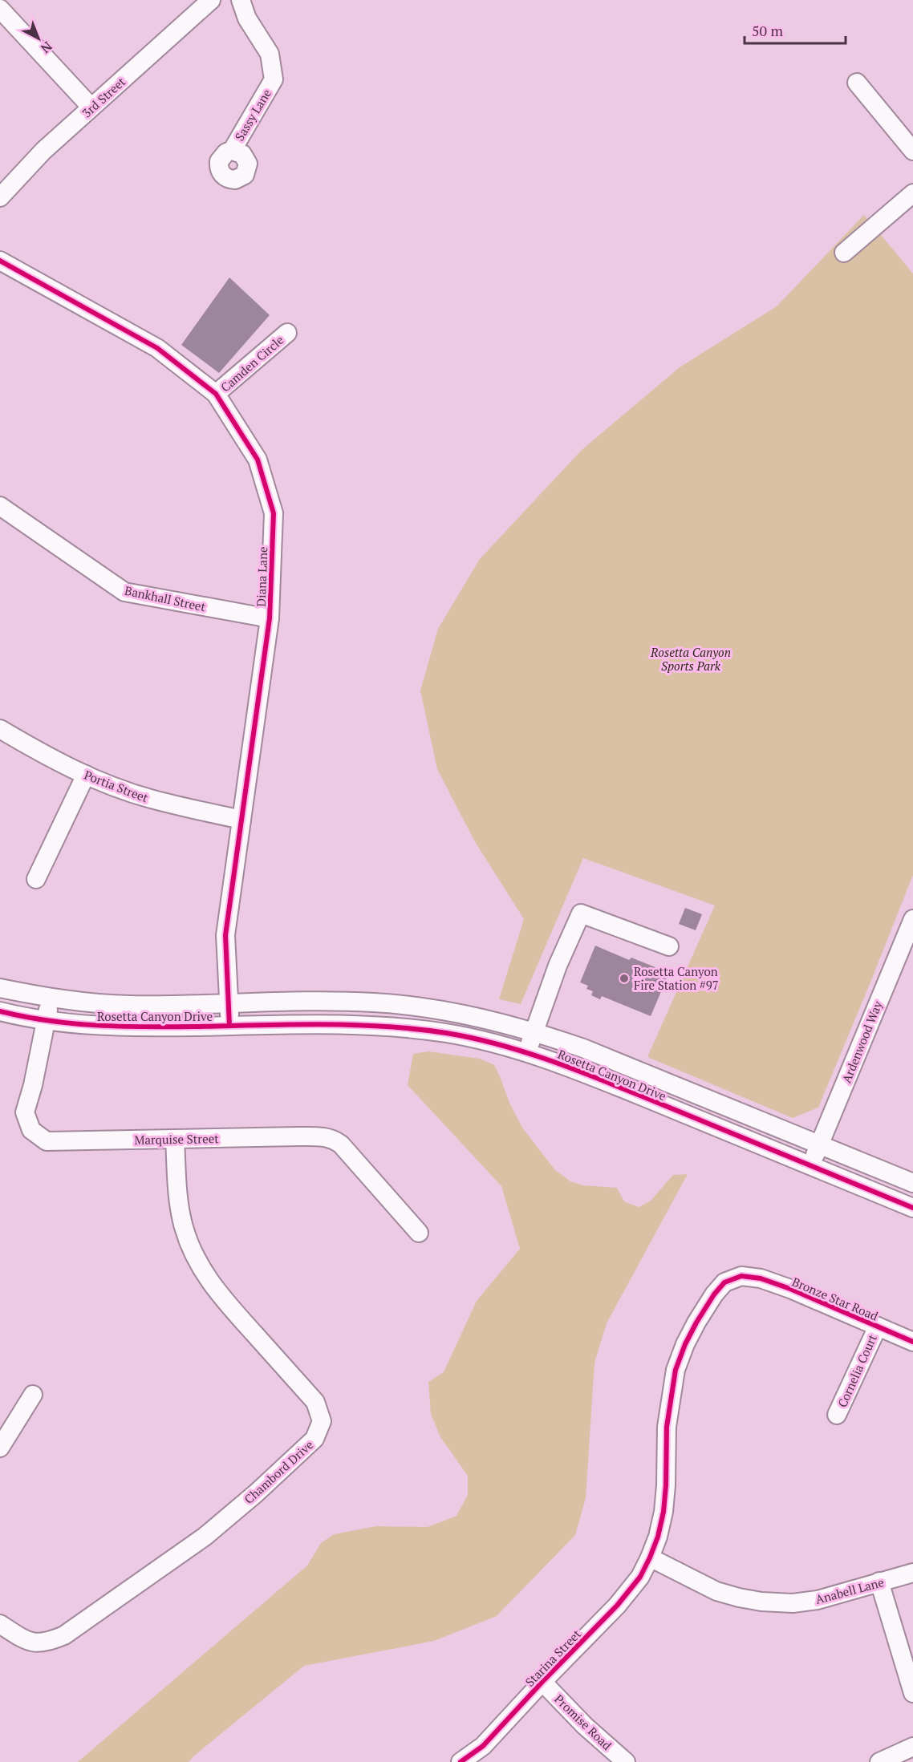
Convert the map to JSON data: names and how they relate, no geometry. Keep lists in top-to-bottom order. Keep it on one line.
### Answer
{"streets":{"street":["3rd Street","Sassy Lane","Camden Circle","Diana Lane","Bankhall Street","Portia Street","Rosetta Canyon Drive","Ardenwood Way","Marquise Street","Bronze Star Road","Cornelia Court","Chambord Drive","Anabell Lane","Starina Street","Promise Road"]},"crossings":[["Camden Circle","Diana Lane"],["Diana Lane","Bankhall Street"],["Diana Lane","Portia Street"],["Diana Lane","Rosetta Canyon Drive"],["Rosetta Canyon Drive","Ardenwood Way"],["Rosetta Canyon Drive","Marquise Street"],["Marquise Street","Chambord Drive"],["Bronze Star Road","Cornelia Court"],["Bronze Star Road","Anabell Lane"],["Bronze Star Road","Starina Street"],["Anabell Lane","Starina Street"],["Starina Street","Promise Road"]],"parks":["Rosetta Canyon Sports Park"],"places":["Rosetta Canyon Fire Station #97"],"scale_bar":"50 m","north":"bottom right"}
